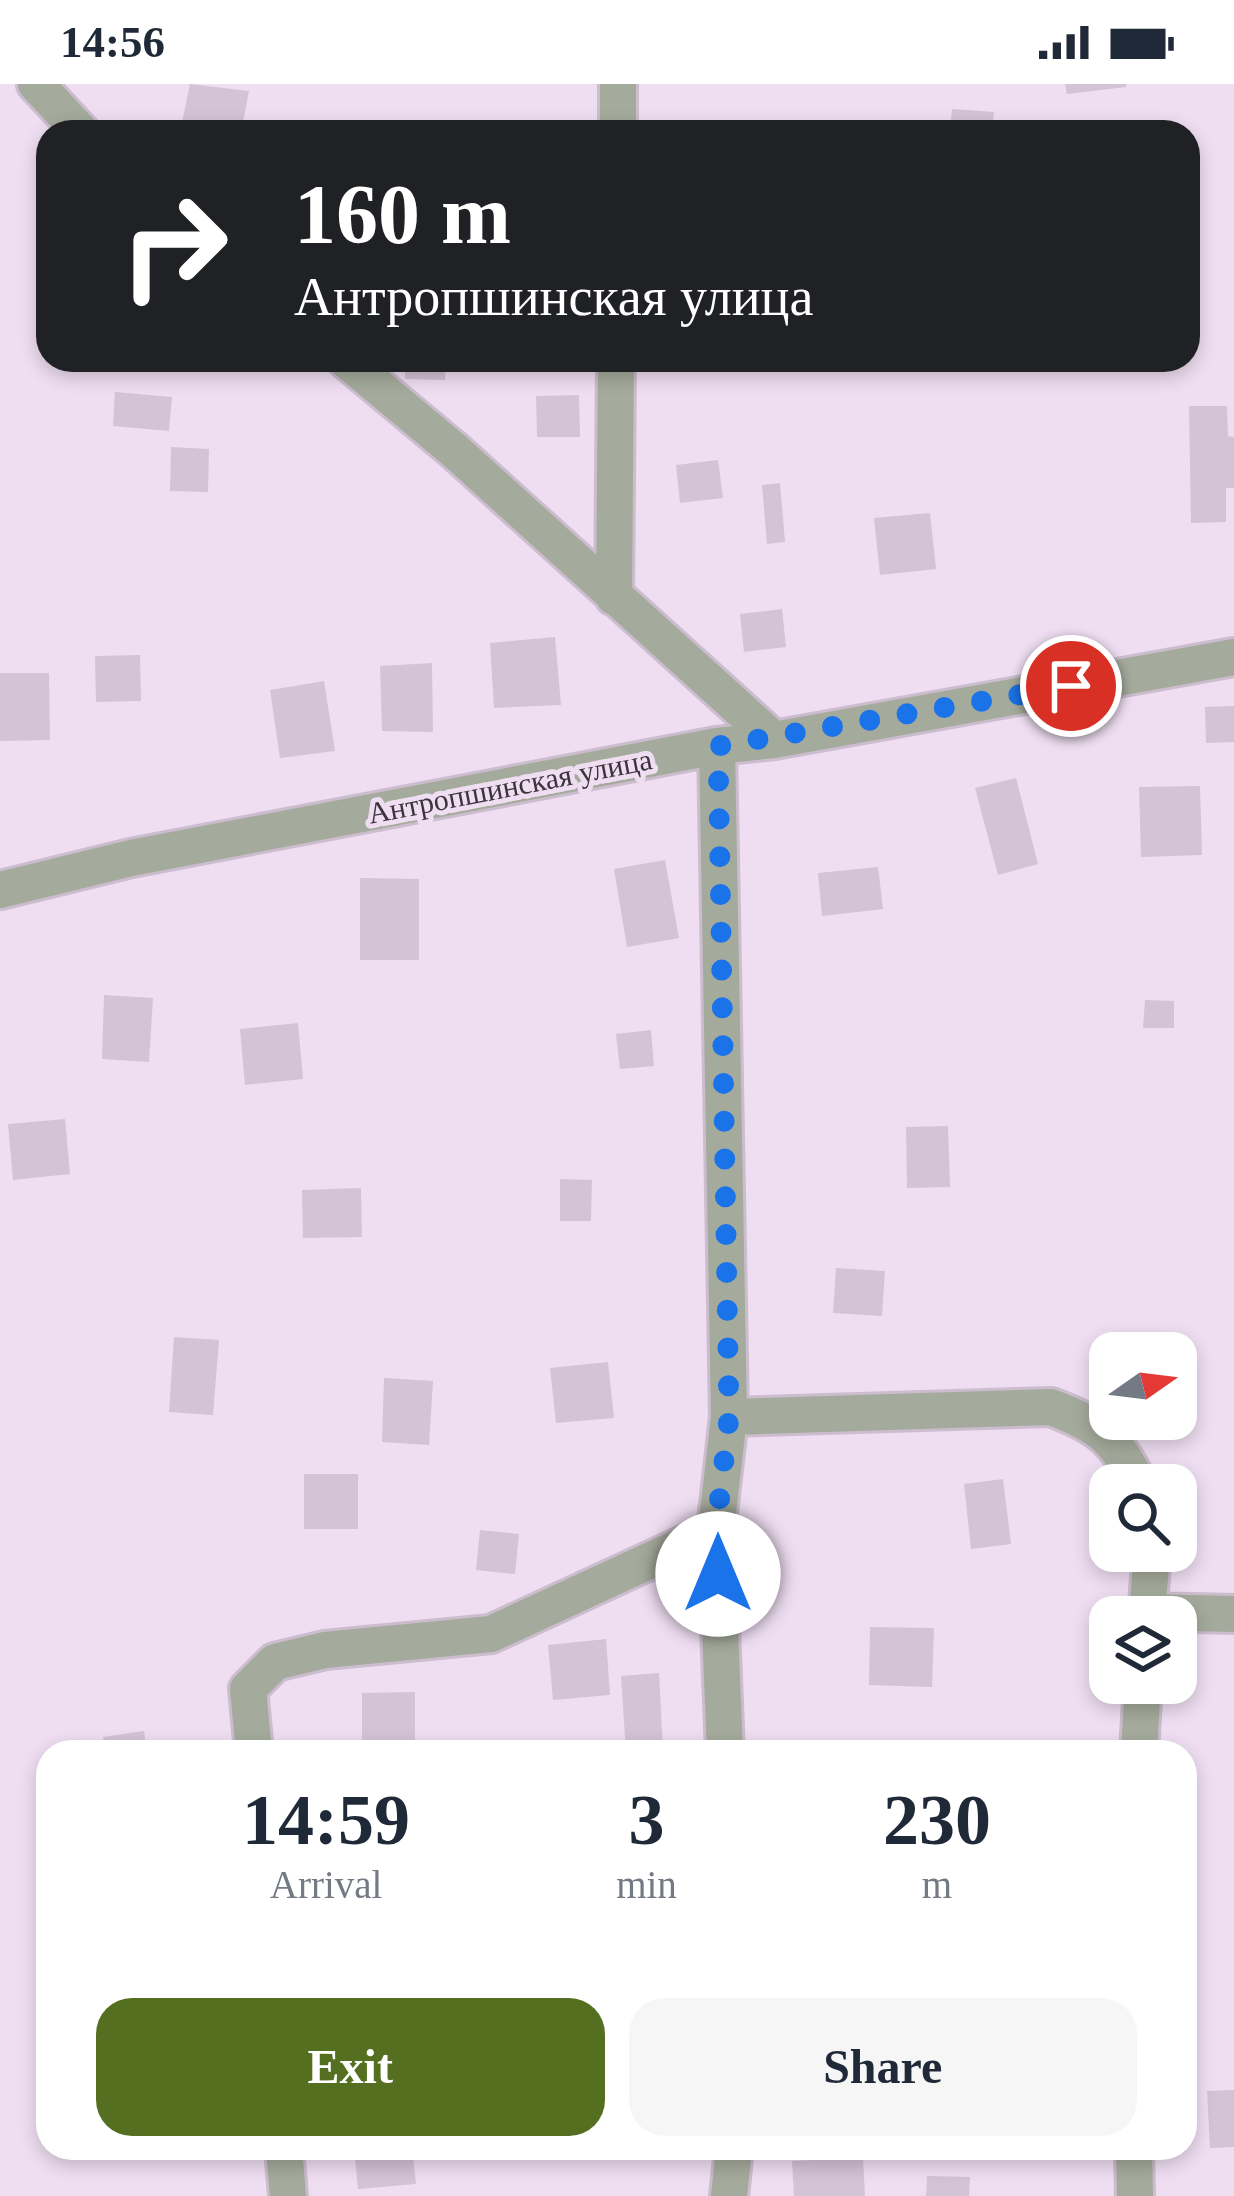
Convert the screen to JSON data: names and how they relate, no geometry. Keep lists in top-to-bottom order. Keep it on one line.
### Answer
{"streets":{"street":["Антропшинская улица"]},"north":"right","page":{"status":"14:56","turn":["160 m","Антропшинская улица"],"eta":["14:59","Arrival","3","min","230","m"],"buttons":["Exit","Share"]}}
